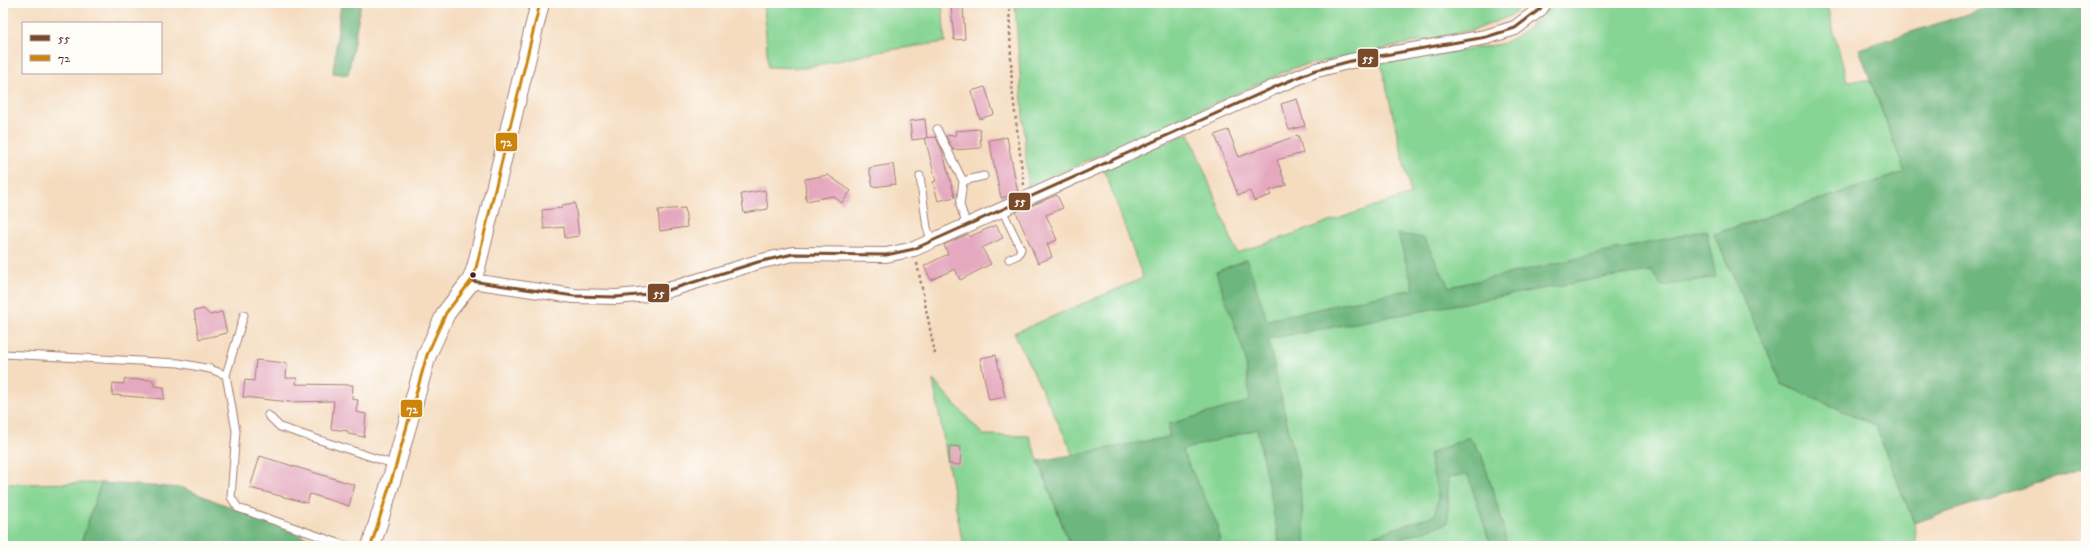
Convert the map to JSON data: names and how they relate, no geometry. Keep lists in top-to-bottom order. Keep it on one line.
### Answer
{"lines":["transit line 55","transit line 72"],"legend":["55","72"]}
